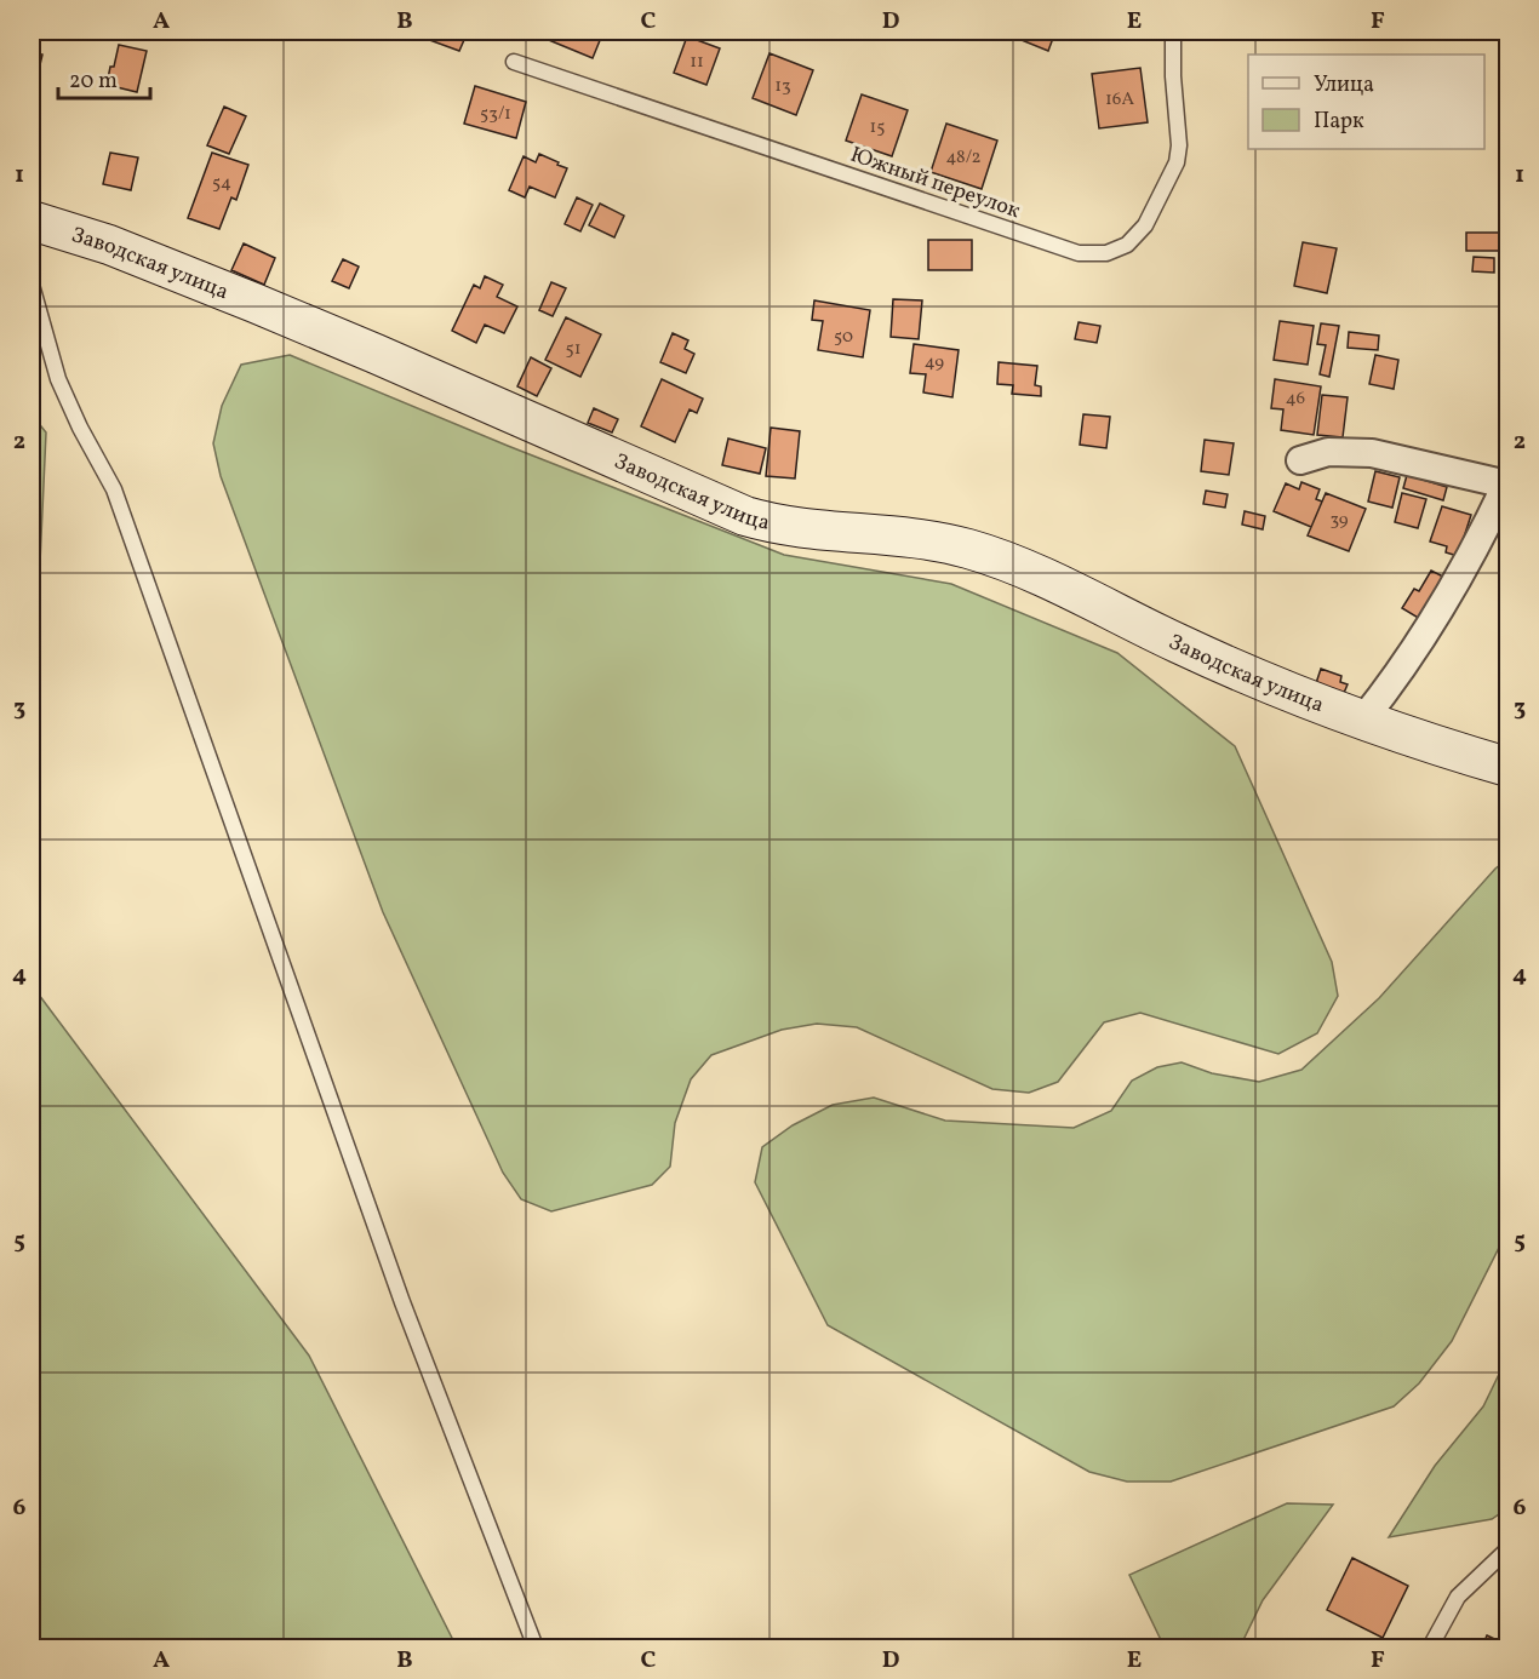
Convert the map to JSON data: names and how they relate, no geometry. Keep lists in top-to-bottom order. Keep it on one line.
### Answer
{"streets":{"street":["Заводская улица"],"lane":["Южный переулок"]},"house_numbers":["11","13","16А","53/1","15","48/2","54","50","51","49","46","39"],"legend":["Улица","Парк"],"scale_bar":"20 m","grid":{"columns":["A","B","C","D","E","F"],"rows":["1","2","3","4","5","6"]}}
